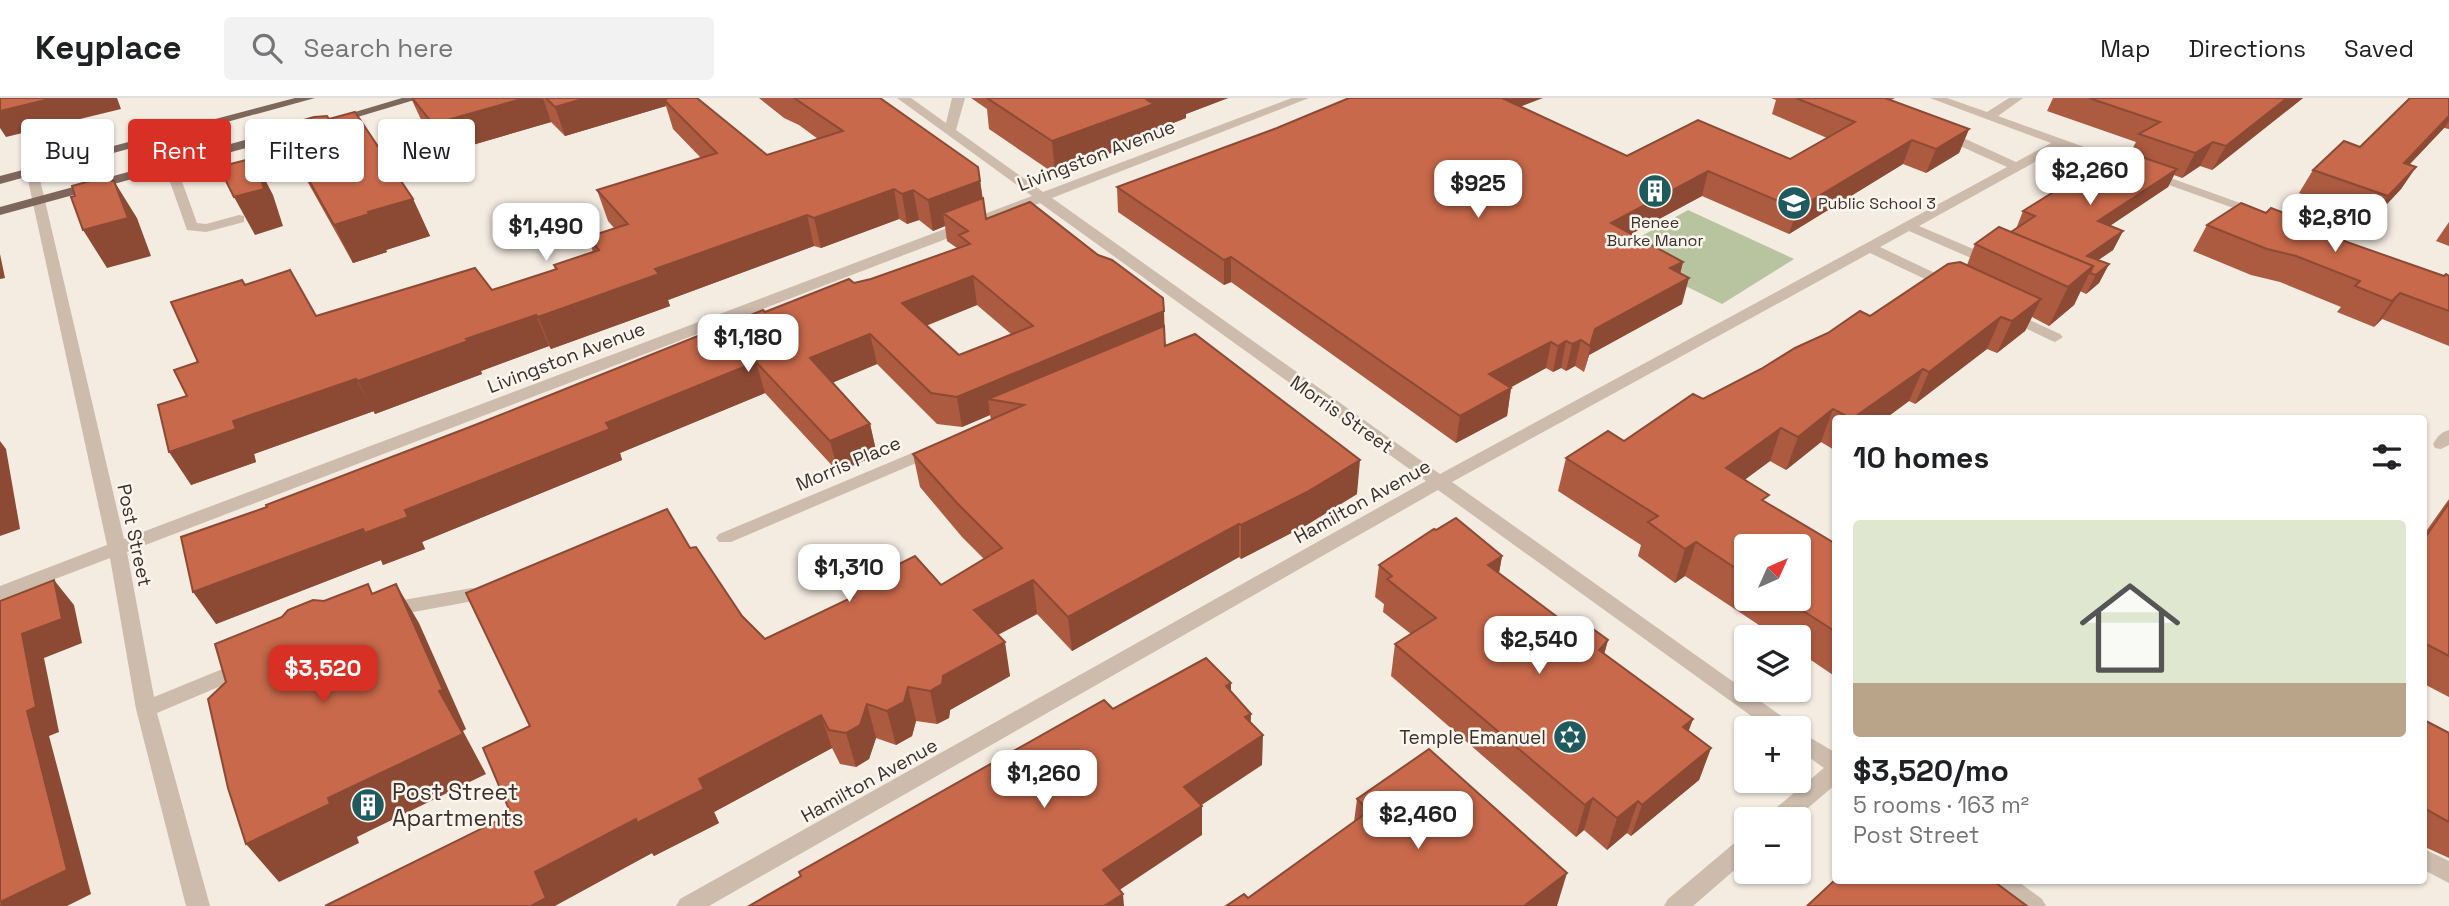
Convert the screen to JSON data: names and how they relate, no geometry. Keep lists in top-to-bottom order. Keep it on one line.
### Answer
{"streets":{"street":["Livingston Avenue","Morris Street","Morris Place","Hamilton Avenue","Post Street"]},"crossings":[["Livingston Avenue","Morris Street"],["Livingston Avenue","Post Street"],["Morris Street","Hamilton Avenue"]],"places":{"building":["Renee Burke Manor","Post Street Apartments"],"school or university":["Public School 3"],"synagogue":["Temple Emanuel"]},"north":"top right","page":{"header":"Keyplace","search":"Search here","nav":["Map","Directions","Saved"],"chip":["Buy","Rent","Filters","New"],"price":["$2,260","$925","$2,810","$1,490","$1,180","$1,310","$2,540","$3,520","$1,260","$2,460"],"heading":"10 homes","list":[{"name":"$3,520/mo","note":"5 rooms · 163 m² · Post Street"}],"map_buttons":["+","−"]}}
